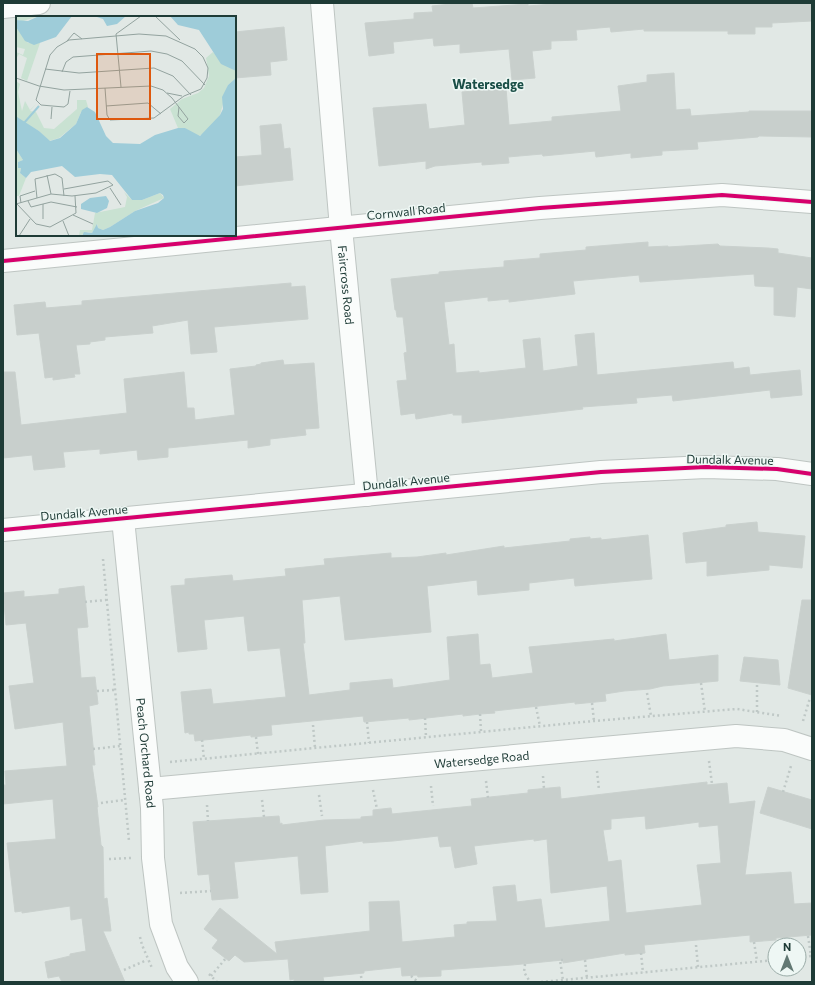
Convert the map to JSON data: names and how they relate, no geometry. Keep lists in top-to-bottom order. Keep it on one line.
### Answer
{"streets":{"street":["Cornwall Road","Faircross Road","Dundalk Avenue","Peach Orchard Road","Watersedge Road"]},"crossings":[["Cornwall Road","Faircross Road"],["Faircross Road","Dundalk Avenue"],["Dundalk Avenue","Peach Orchard Road"],["Peach Orchard Road","Watersedge Road"]],"districts":["Watersedge"],"north":"top"}
